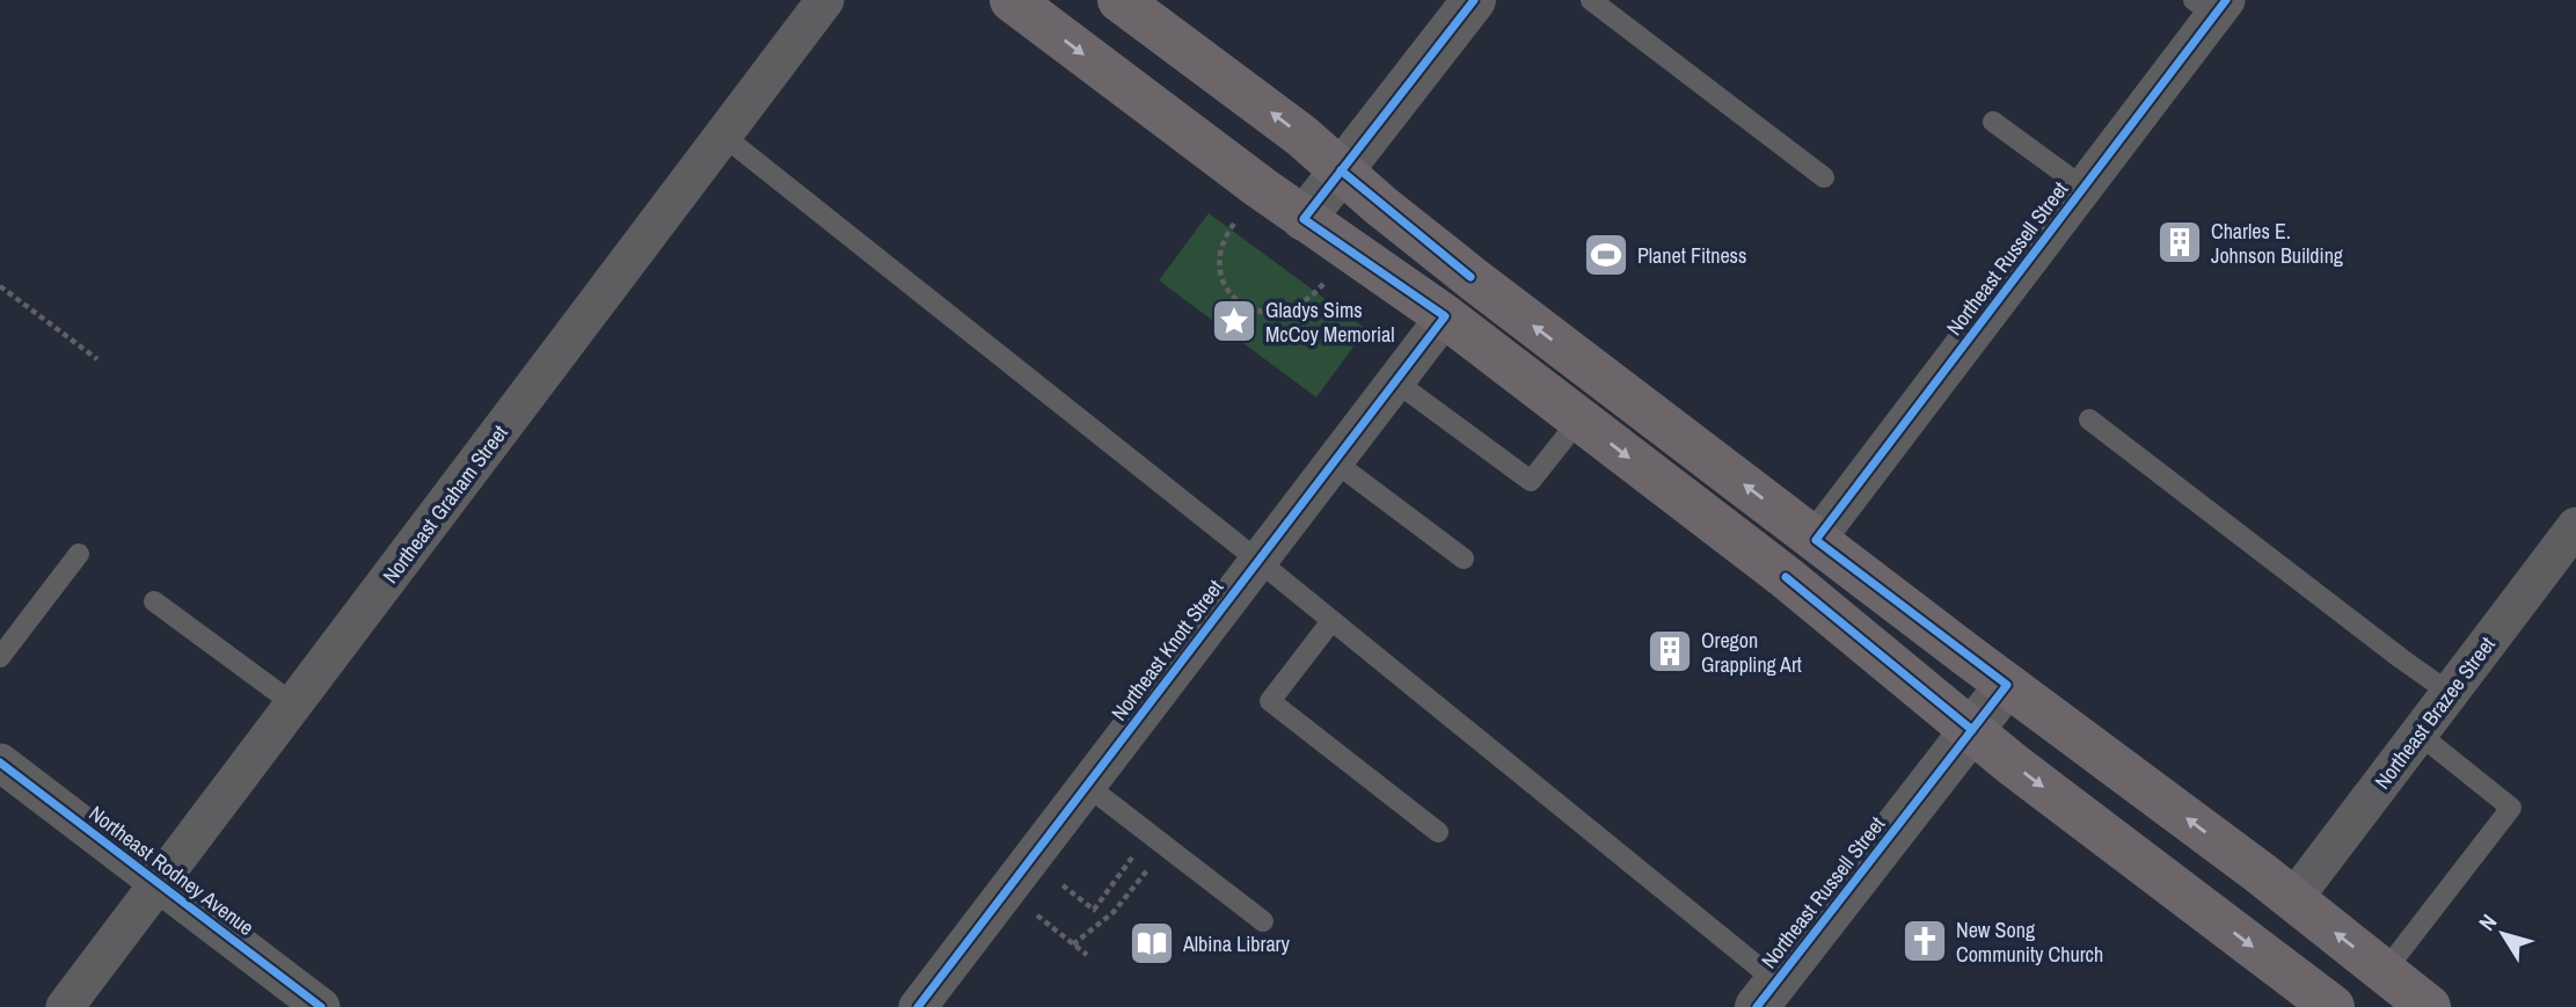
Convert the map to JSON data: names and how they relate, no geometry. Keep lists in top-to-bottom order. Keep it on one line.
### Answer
{"streets":{"street":["Northeast Russell Street","Northeast Graham Street","Northeast Knott Street","Northeast Brazee Street","Northeast Rodney Avenue"]},"crossings":[["Northeast Graham Street","Northeast Rodney Avenue"]],"places":{"building":["Charles E. Johnson Building","Oregon Grappling Art"],"sports":["Planet Fitness"],"place":["Gladys Sims McCoy Memorial"],"church":["New Song Community Church"],"library":["Albina Library"]},"north":"top left"}
